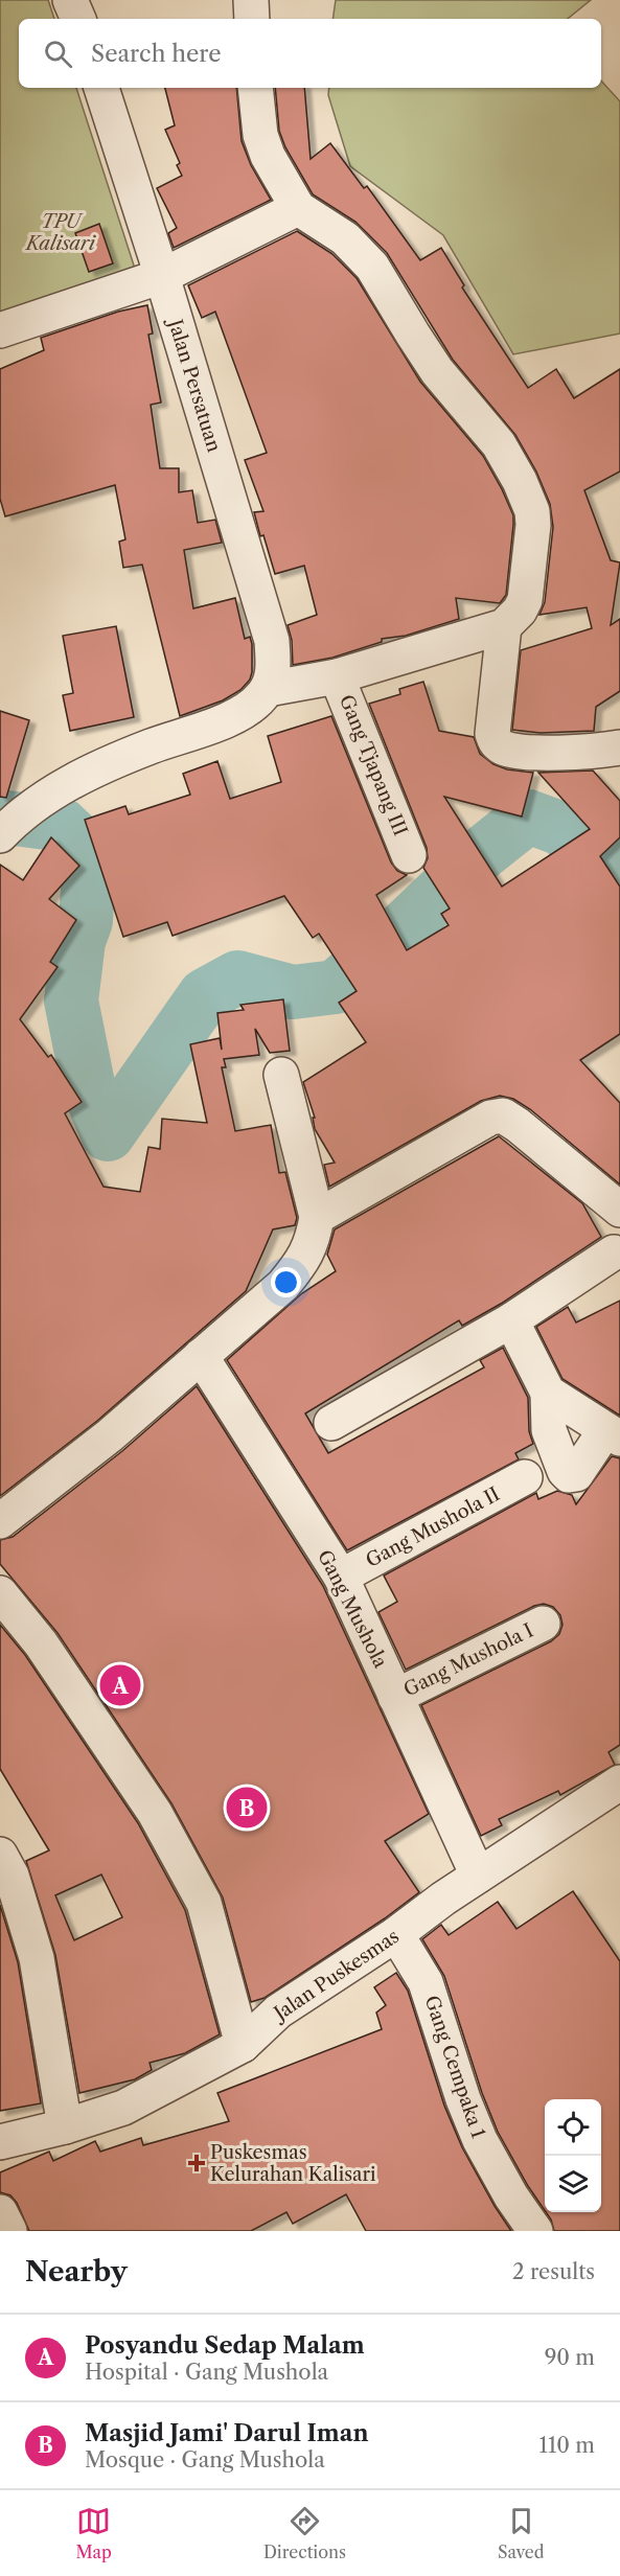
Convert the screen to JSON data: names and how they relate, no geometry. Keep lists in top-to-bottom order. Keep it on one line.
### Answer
{"streets":{"street":["Jalan Persatuan","Gang Tjapang III","Gang Mushola II","Gang Mushola","Gang Mushola I","Jalan Puskesmas","Gang Cempaka 1"]},"crossings":[["Gang Mushola II","Gang Mushola"],["Gang Mushola","Gang Mushola I"],["Gang Mushola","Jalan Puskesmas"],["Jalan Puskesmas","Gang Cempaka 1"]],"parks":["TPU Kalisari"],"places":{"health":["Puskesmas Kelurahan Kalisari"]},"page":{"search":"Search here","pins":["A","B"],"heading":["Nearby","2 results"],"list":[{"mark":"A","name":"Posyandu Sedap Malam","note":"Hospital · Gang Mushola","value":"90 m"},{"mark":"B","name":"Masjid Jami' Darul Iman","note":"Mosque · Gang Mushola","value":"110 m"}],"nav":["Map","Directions","Saved"]}}
